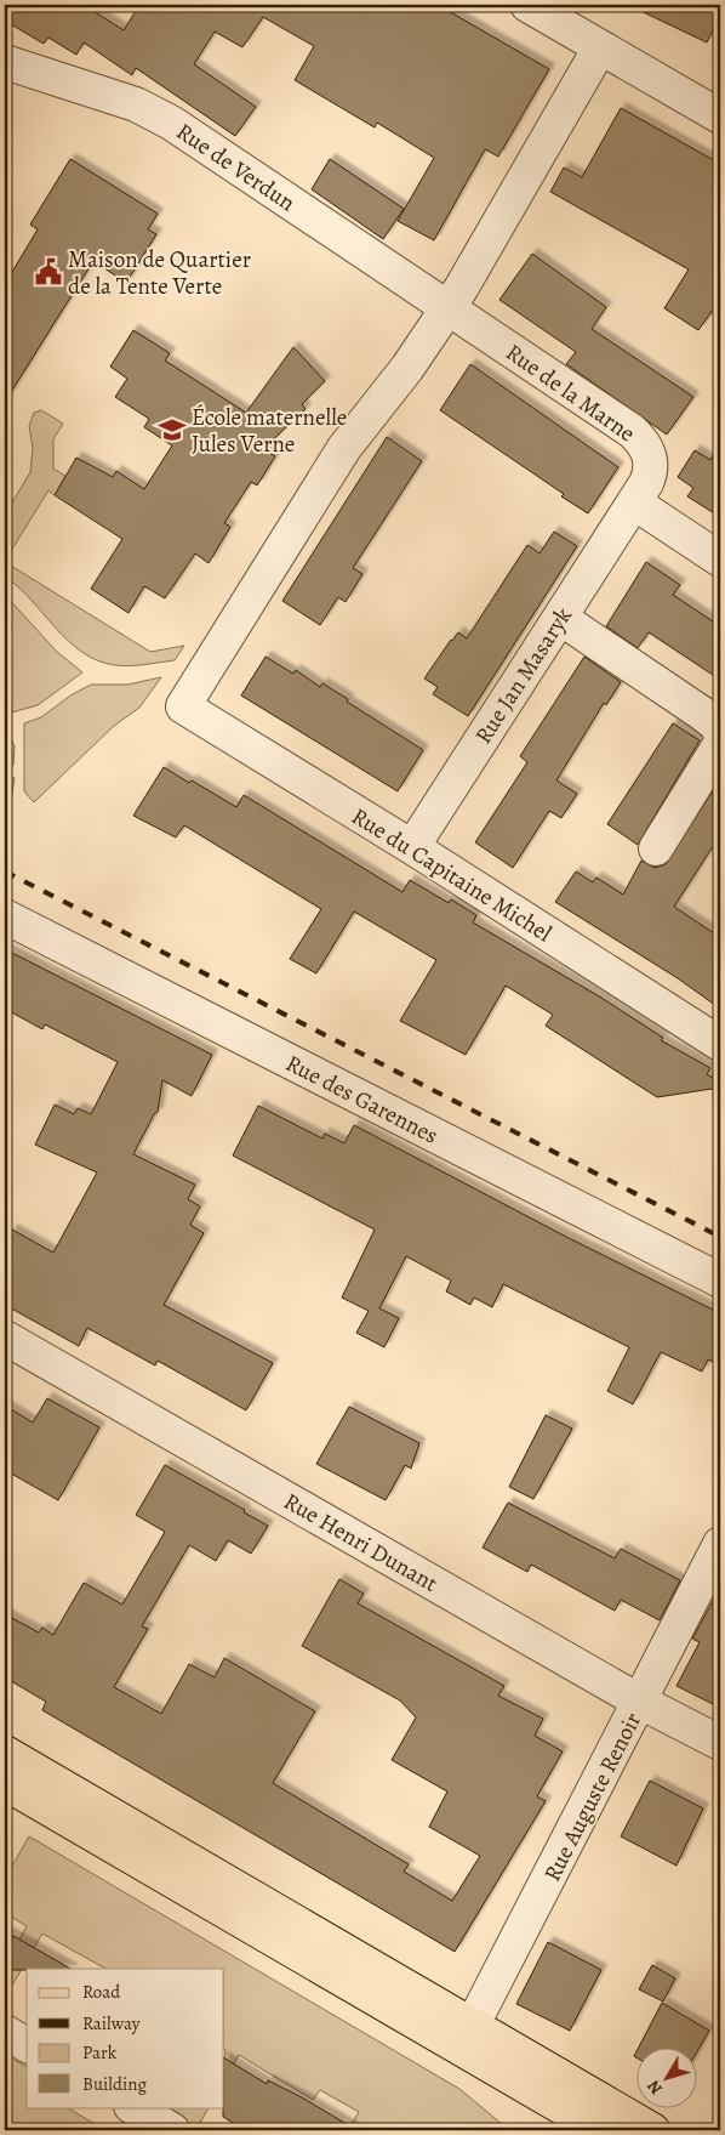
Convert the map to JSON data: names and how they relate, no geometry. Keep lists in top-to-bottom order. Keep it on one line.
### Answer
{"streets":{"street":["Rue de Verdun","Rue de la Marne","Rue Jan Masaryk","Rue du Capitaine Michel","Rue des Garennes","Rue Henri Dunant","Rue Auguste Renoir"]},"crossings":[["Rue de Verdun","Rue de la Marne"],["Rue de Verdun","Rue du Capitaine Michel"],["Rue de la Marne","Rue Jan Masaryk"],["Rue de la Marne","Rue du Capitaine Michel"],["Rue Jan Masaryk","Rue du Capitaine Michel"],["Rue Henri Dunant","Rue Auguste Renoir"]],"places":{"public building":["Maison de Quartier de la Tente Verte"],"school or university":["École maternelle Jules Verne"]},"legend":["Road","Railway","Park","Building"],"north":"bottom left"}
